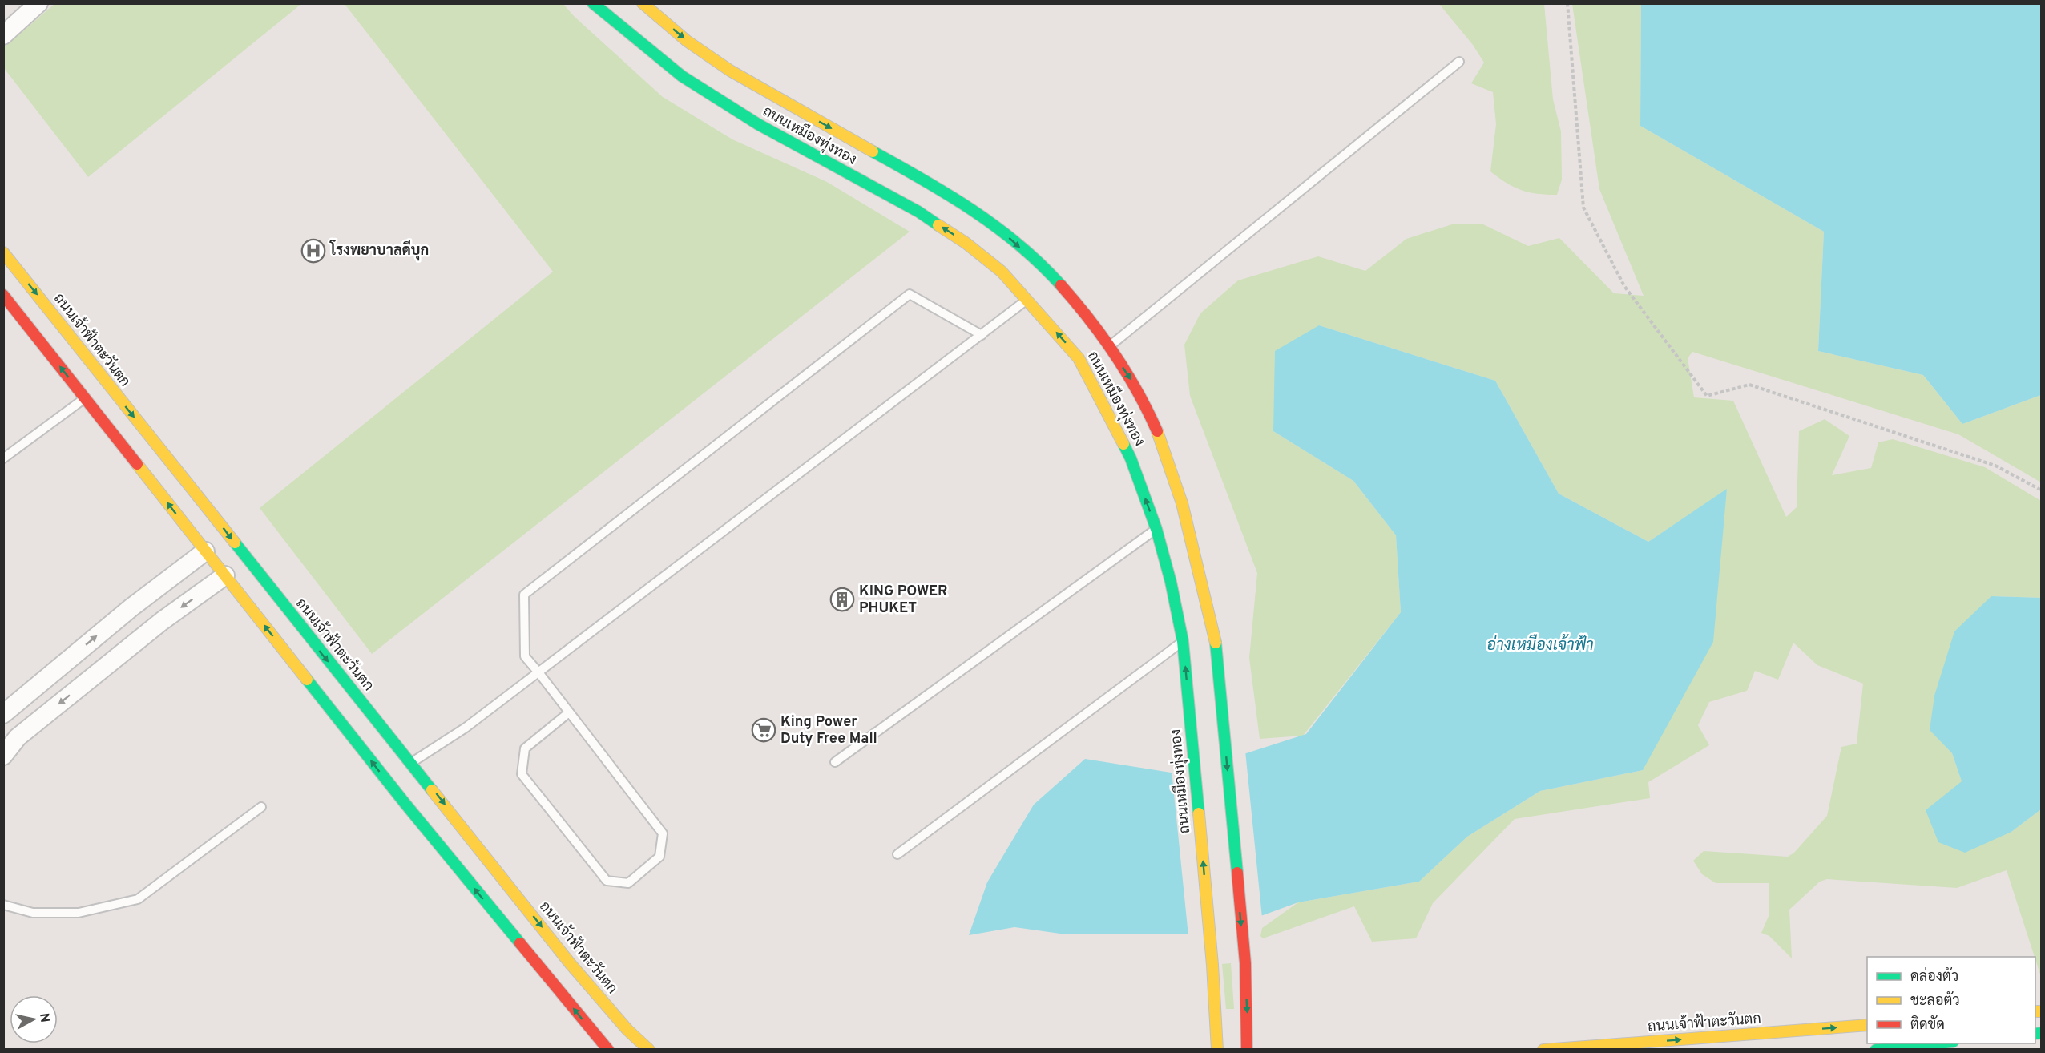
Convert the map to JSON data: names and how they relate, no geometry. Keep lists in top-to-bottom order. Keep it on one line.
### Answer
{"streets":{"street":["ถนนเหมืองทุ่งทอง","ถนนเจ้าฟ้าตะวันตก"]},"water":["อ่างเหมืองเจ้าฟ้า"],"places":{"hospital":["โรงพยาบาลดีบุก"],"building":["KING POWER PHUKET"],"supermarket":["King Power Duty Free Mall"]},"legend":["คล่องตัว","ชะลอตัว","ติดขัด"],"north":"right"}
